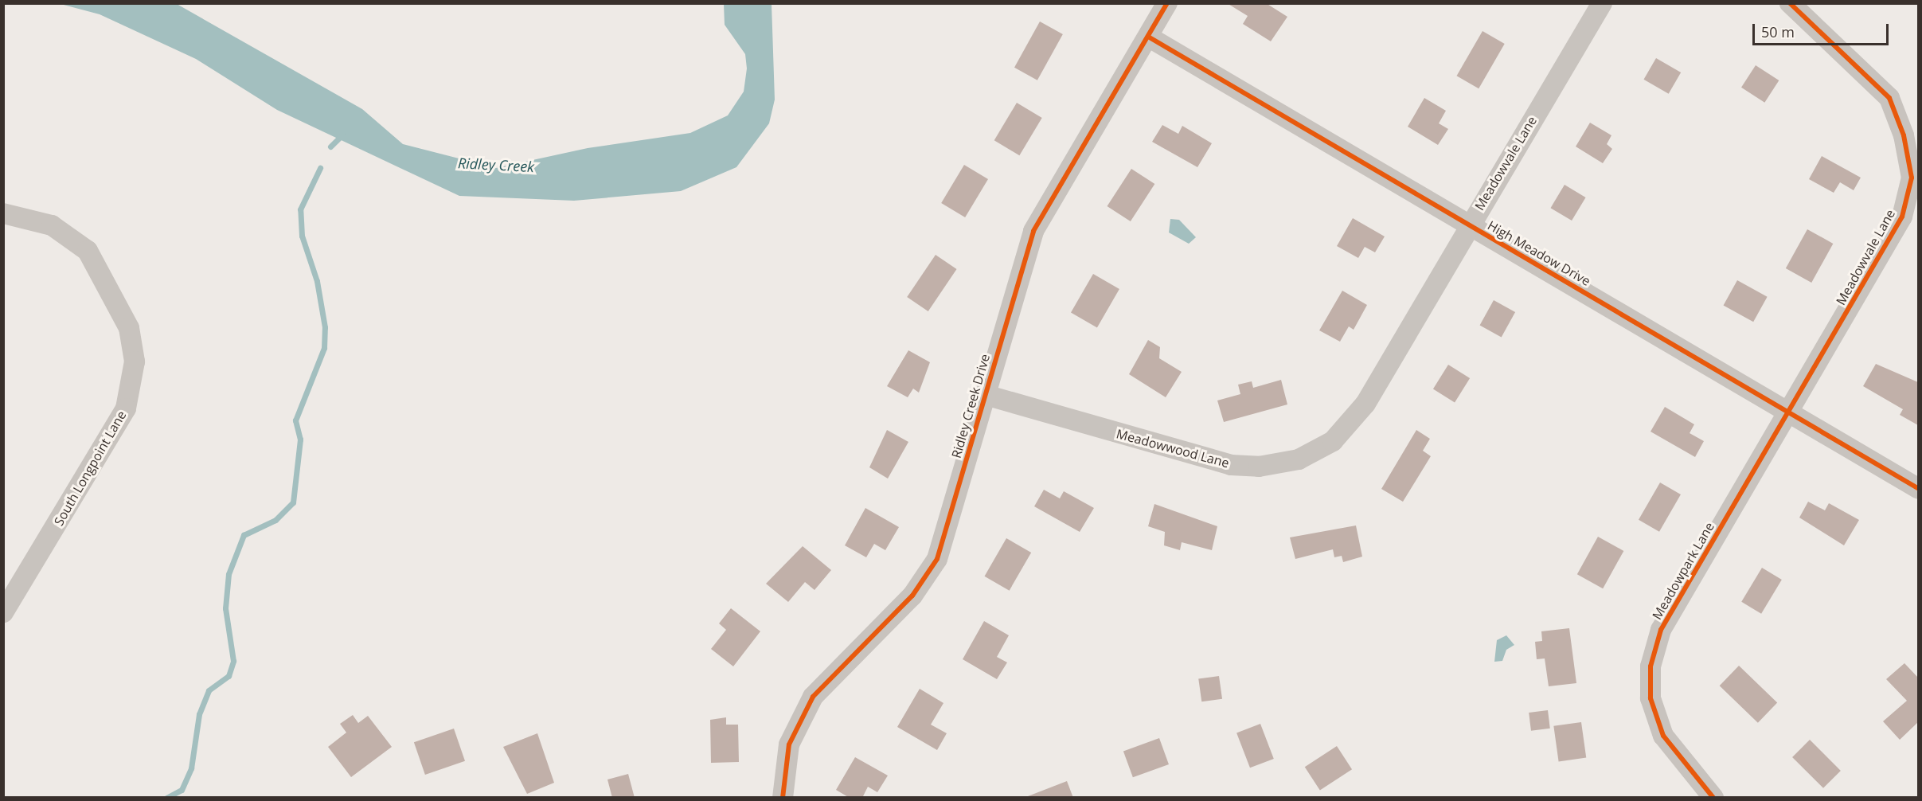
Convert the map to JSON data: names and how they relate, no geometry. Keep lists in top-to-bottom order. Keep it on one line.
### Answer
{"streets":{"street":["Meadowvale Lane","High Meadow Drive","Ridley Creek Drive","Meadowwood Lane","South Longpoint Lane","Meadowpark Lane"]},"crossings":[["Meadowvale Lane","High Meadow Drive"],["Meadowvale Lane","Meadowwood Lane"],["Meadowvale Lane","Meadowpark Lane"],["High Meadow Drive","Ridley Creek Drive"],["High Meadow Drive","Meadowwood Lane"],["High Meadow Drive","Meadowpark Lane"],["Ridley Creek Drive","Meadowwood Lane"]],"water":["Ridley Creek"],"scale_bar":"50 m"}
